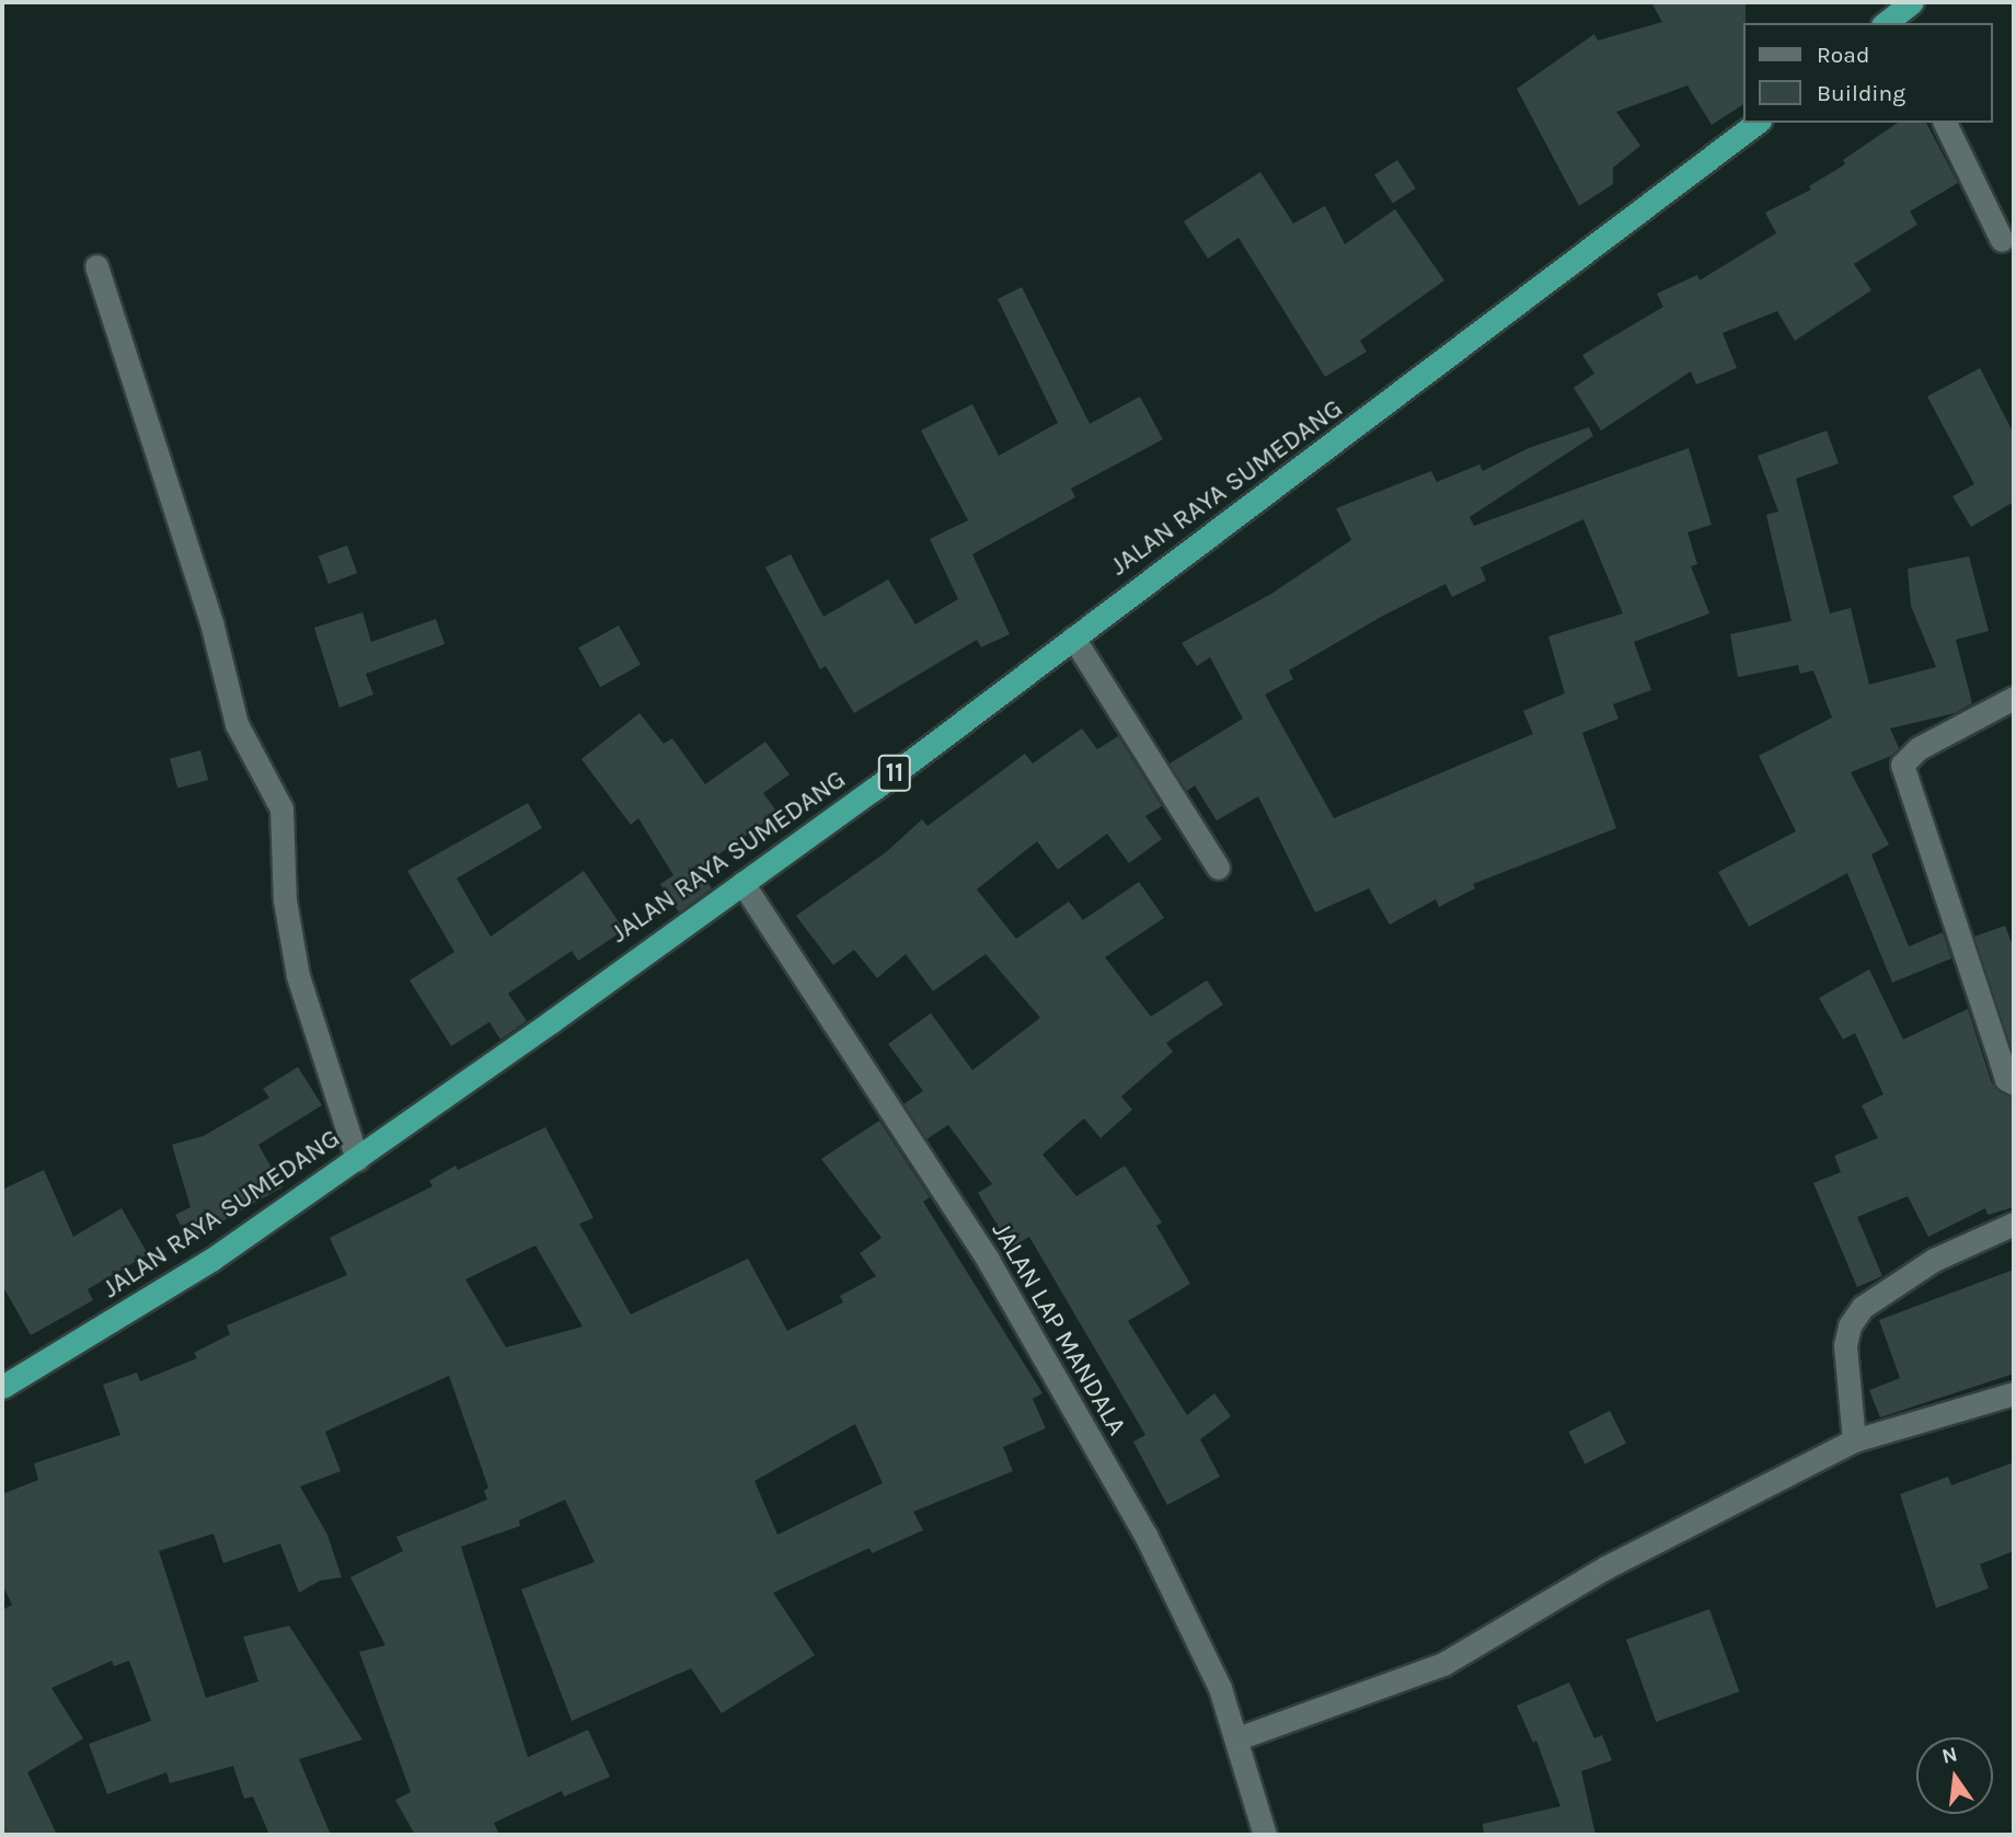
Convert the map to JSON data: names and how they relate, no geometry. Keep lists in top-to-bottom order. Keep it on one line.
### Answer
{"streets":{"highway":["JALAN RAYA SUMEDANG","11"],"street":["JALAN LAP MANDALA"]},"crossings":[["JALAN RAYA SUMEDANG","JALAN LAP MANDALA"]],"legend":["Road","Building"],"north":"top"}
